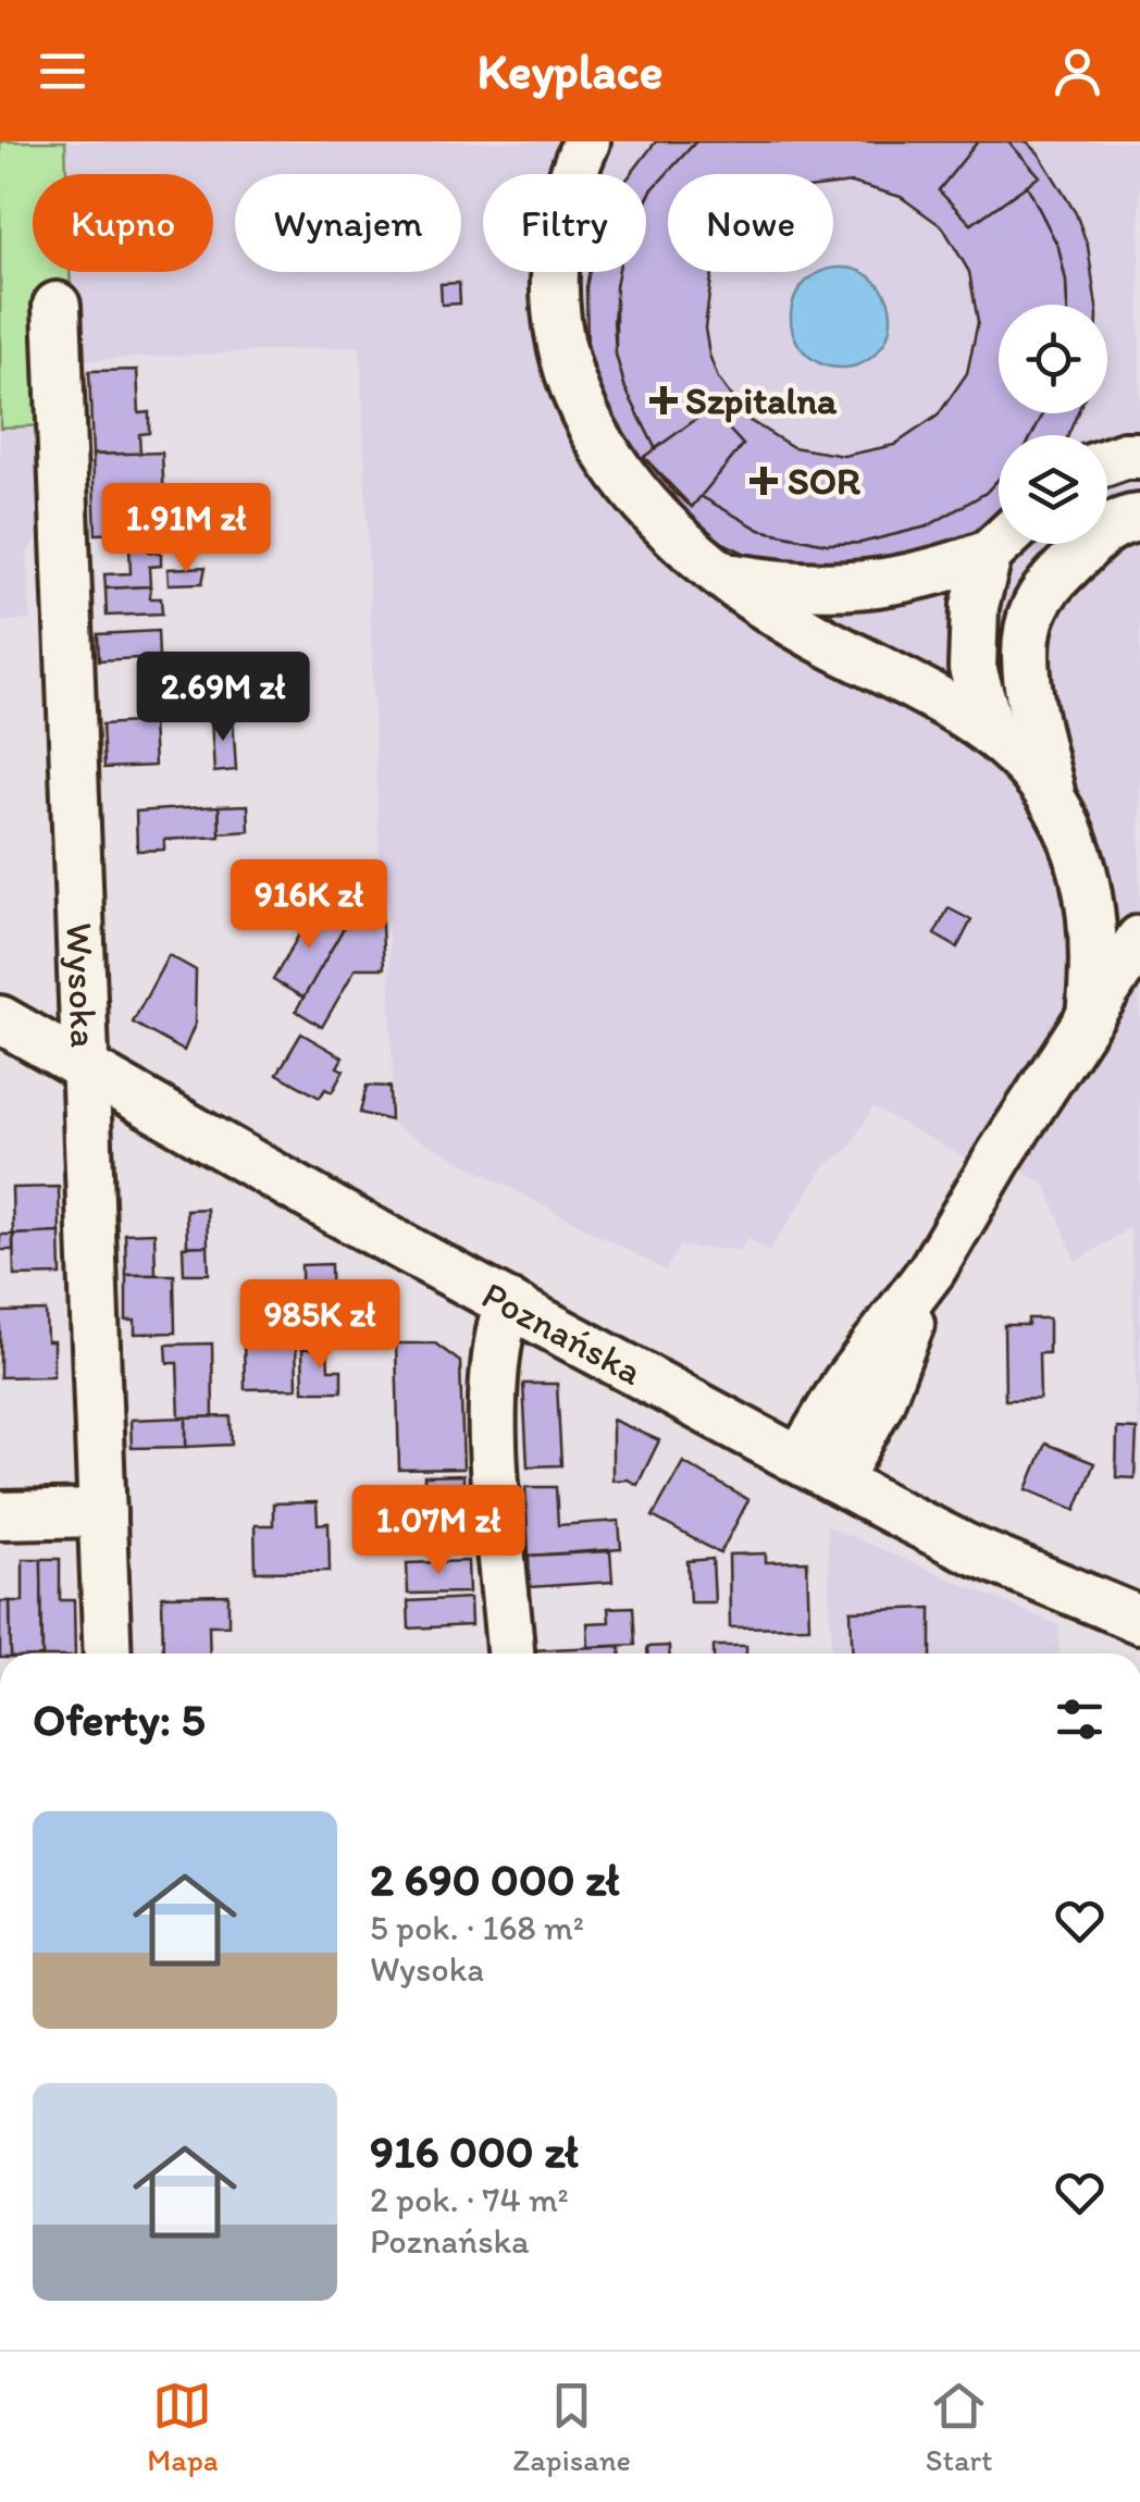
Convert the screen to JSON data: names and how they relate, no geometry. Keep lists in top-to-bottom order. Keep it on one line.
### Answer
{"streets":{"street":["Wysoka","Poznańska"]},"crossings":[["Wysoka","Poznańska"]],"places":{"health":["Szpitalna","SOR"]},"page":{"header":"Keyplace","chip":["Kupno","Wynajem","Filtry","Nowe"],"price":["1.91M zł","2.69M zł","916K zł","985K zł","1.07M zł"],"heading":"Oferty: 5","list":[{"name":"2 690 000 zł","note":"5 pok. · 168 m² · Wysoka"},{"name":"916 000 zł","note":"2 pok. · 74 m² · Poznańska"}],"tabs":["Mapa","Zapisane","Start"]}}
